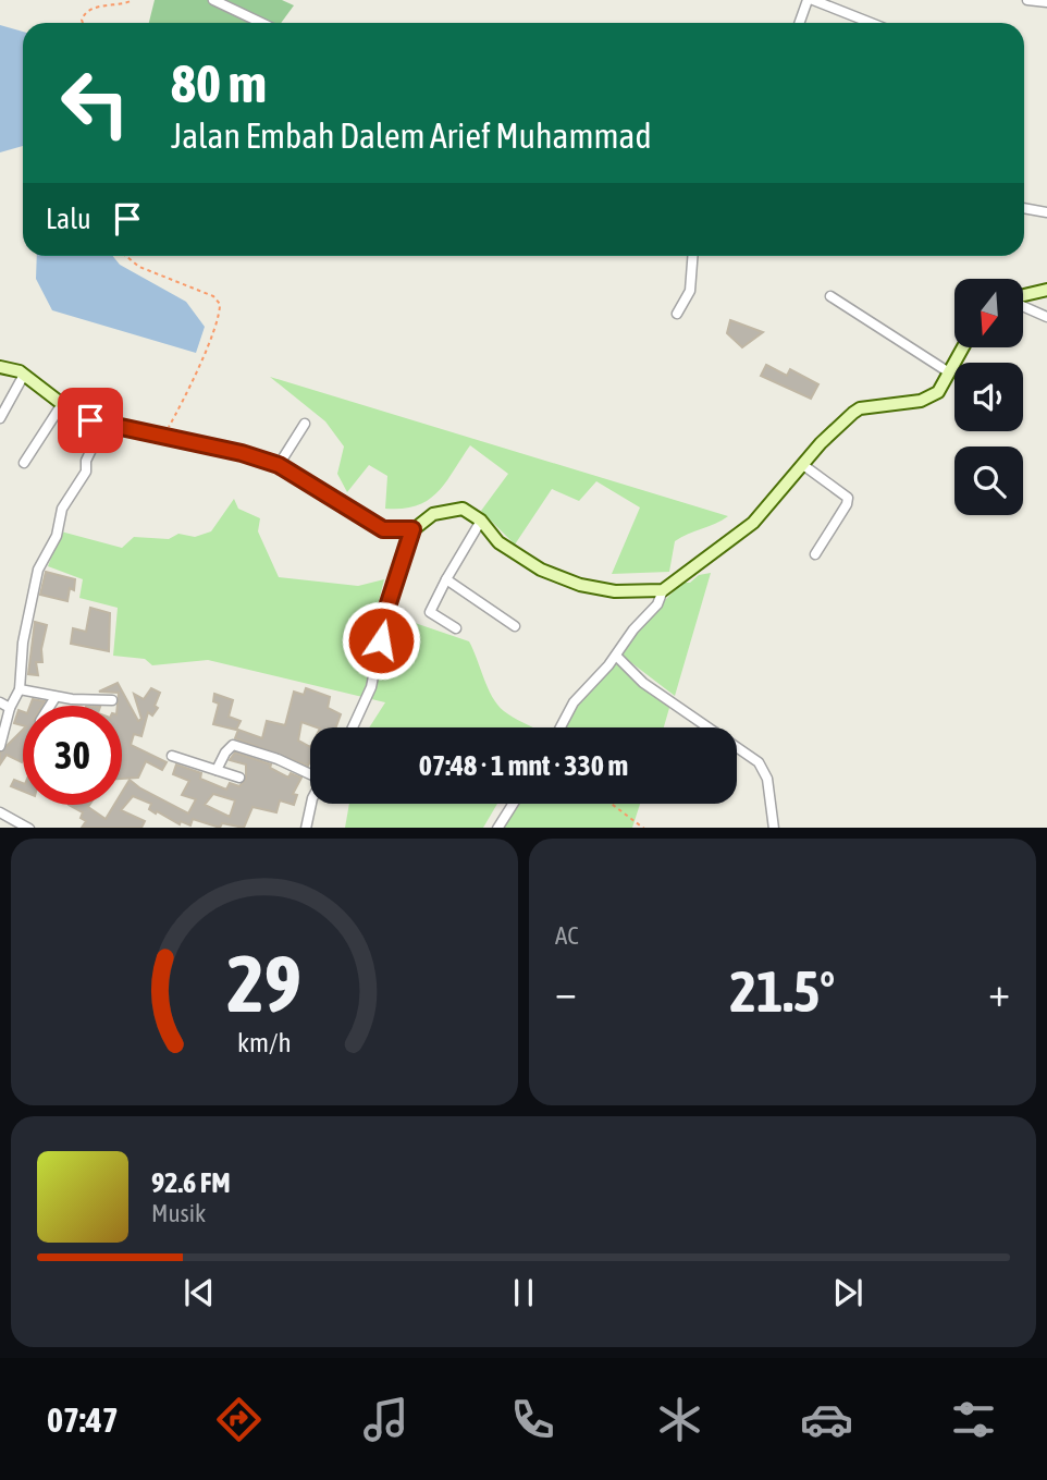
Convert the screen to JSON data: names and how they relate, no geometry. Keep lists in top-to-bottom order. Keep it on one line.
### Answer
{"north":"bottom","page":{"turn":["80 m","Jalan Embah Dalem Arief Muhammad"],"then":"Lalu","limit":"30","trip":"07:48 · 1 mnt · 330 m","tile":"AC","heat":["−","21.5°","+"],"song":["92.6 FM","Musik"],"tabs":"07:47","gauge":["29","km/h"]}}
